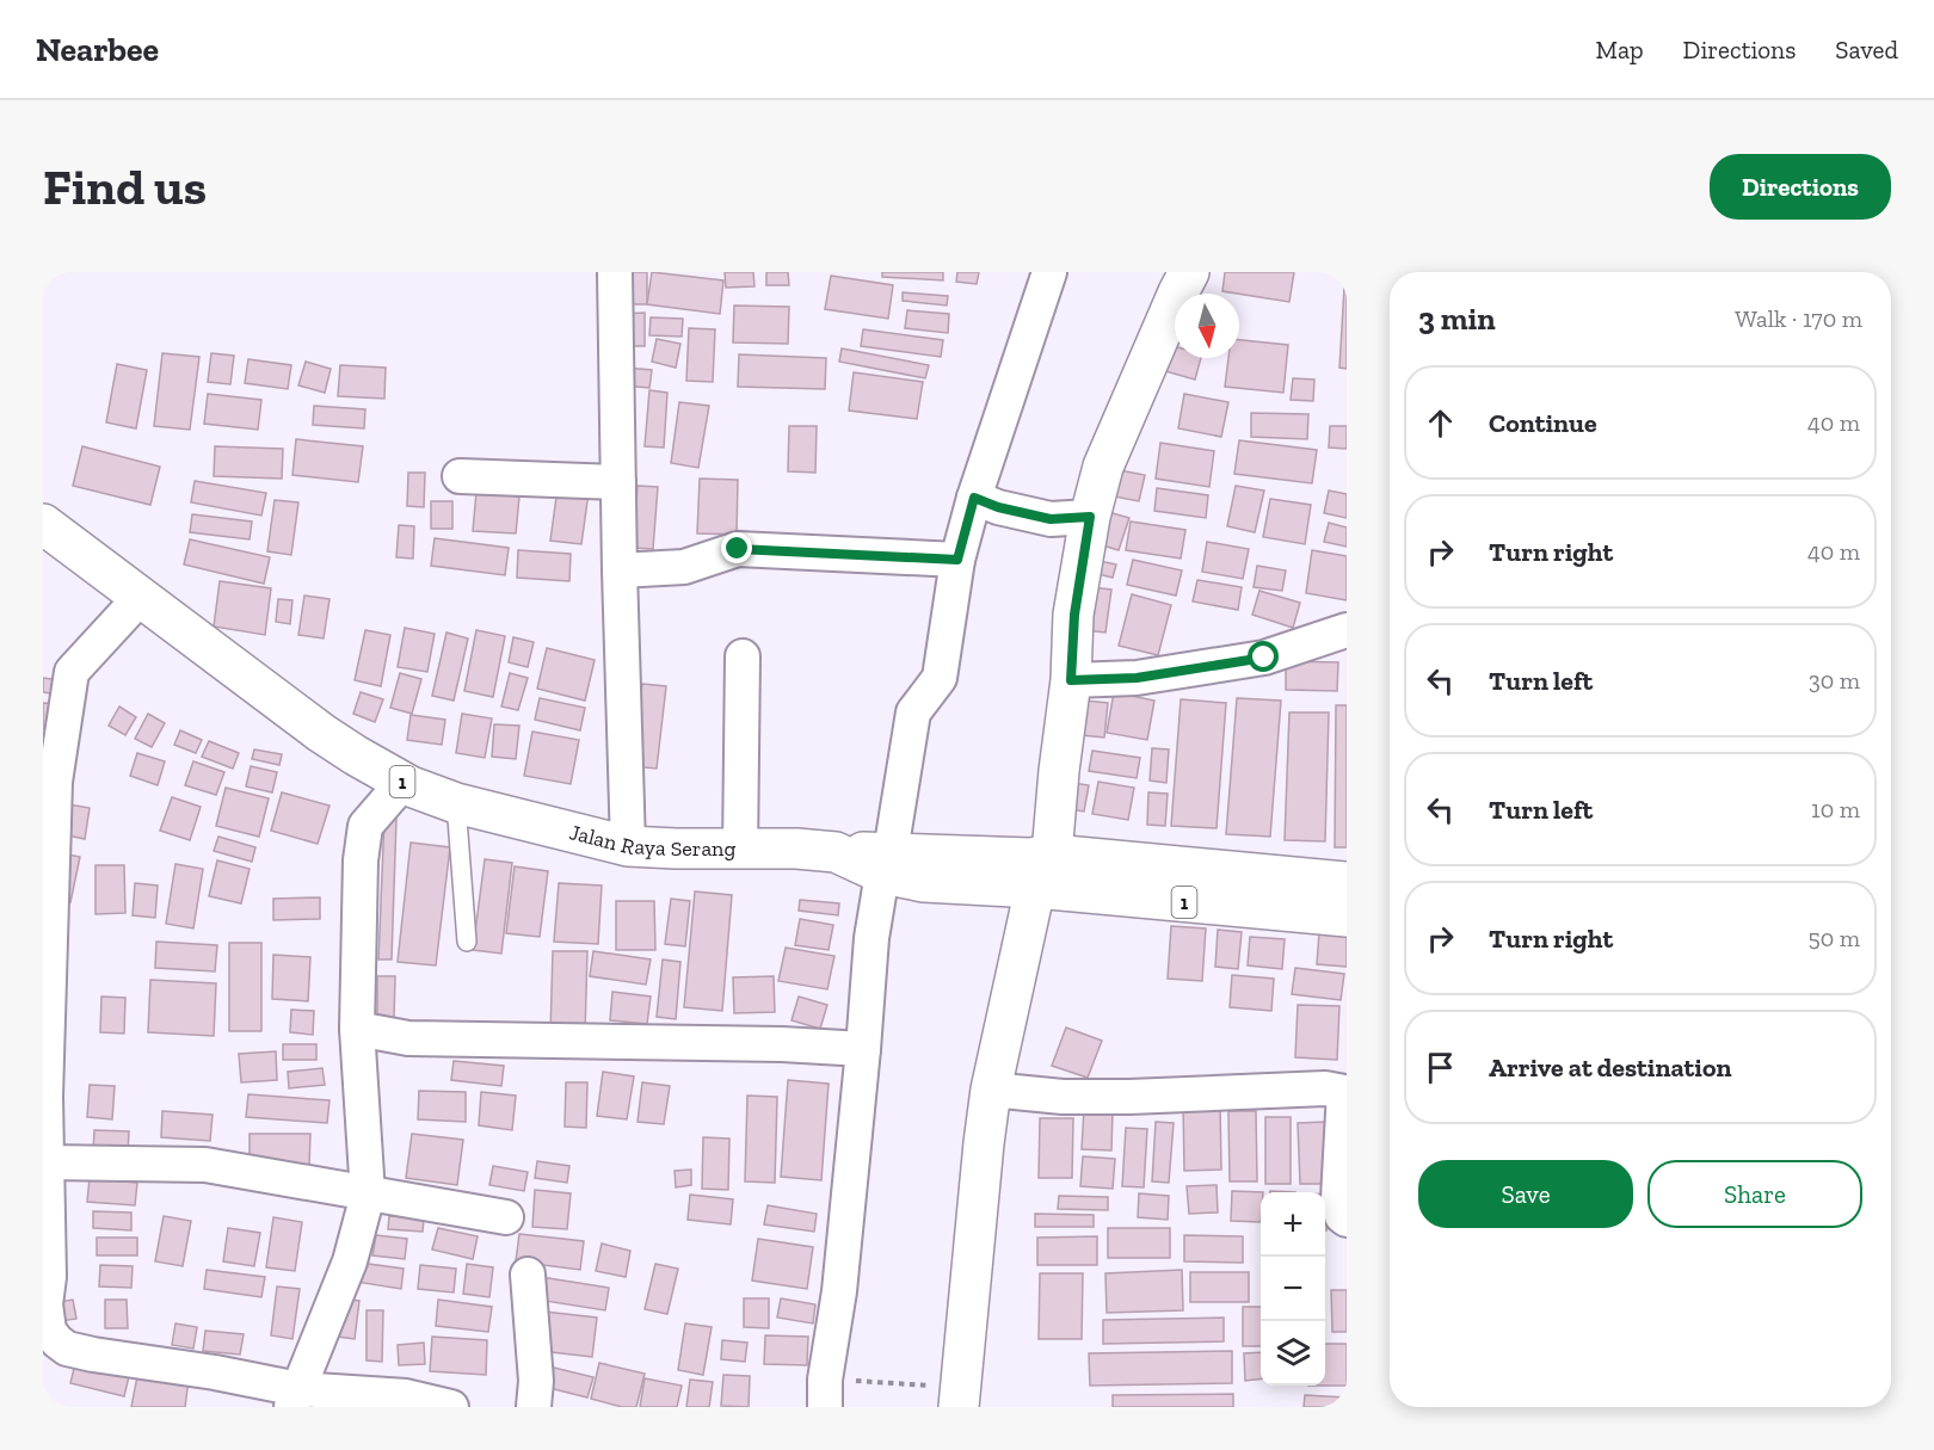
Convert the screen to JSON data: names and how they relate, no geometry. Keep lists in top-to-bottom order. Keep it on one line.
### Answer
{"streets":{"main road":["1","Jalan Raya Serang"]},"crossings":[["1","Jalan Raya Serang"]],"north":"bottom","page":{"header":"Nearbee","nav":["Map","Directions","Saved"],"buttons":["Directions",["Save","Share"]],"title":"Find us","heading":["3 min","Walk · 170 m"],"list":[["Continue","40 m"],["Turn right","40 m"],["Turn left","30 m"],["Turn left","10 m"],["Turn right","50 m"],"Arrive at destination"],"map_buttons":["+","−"]}}
